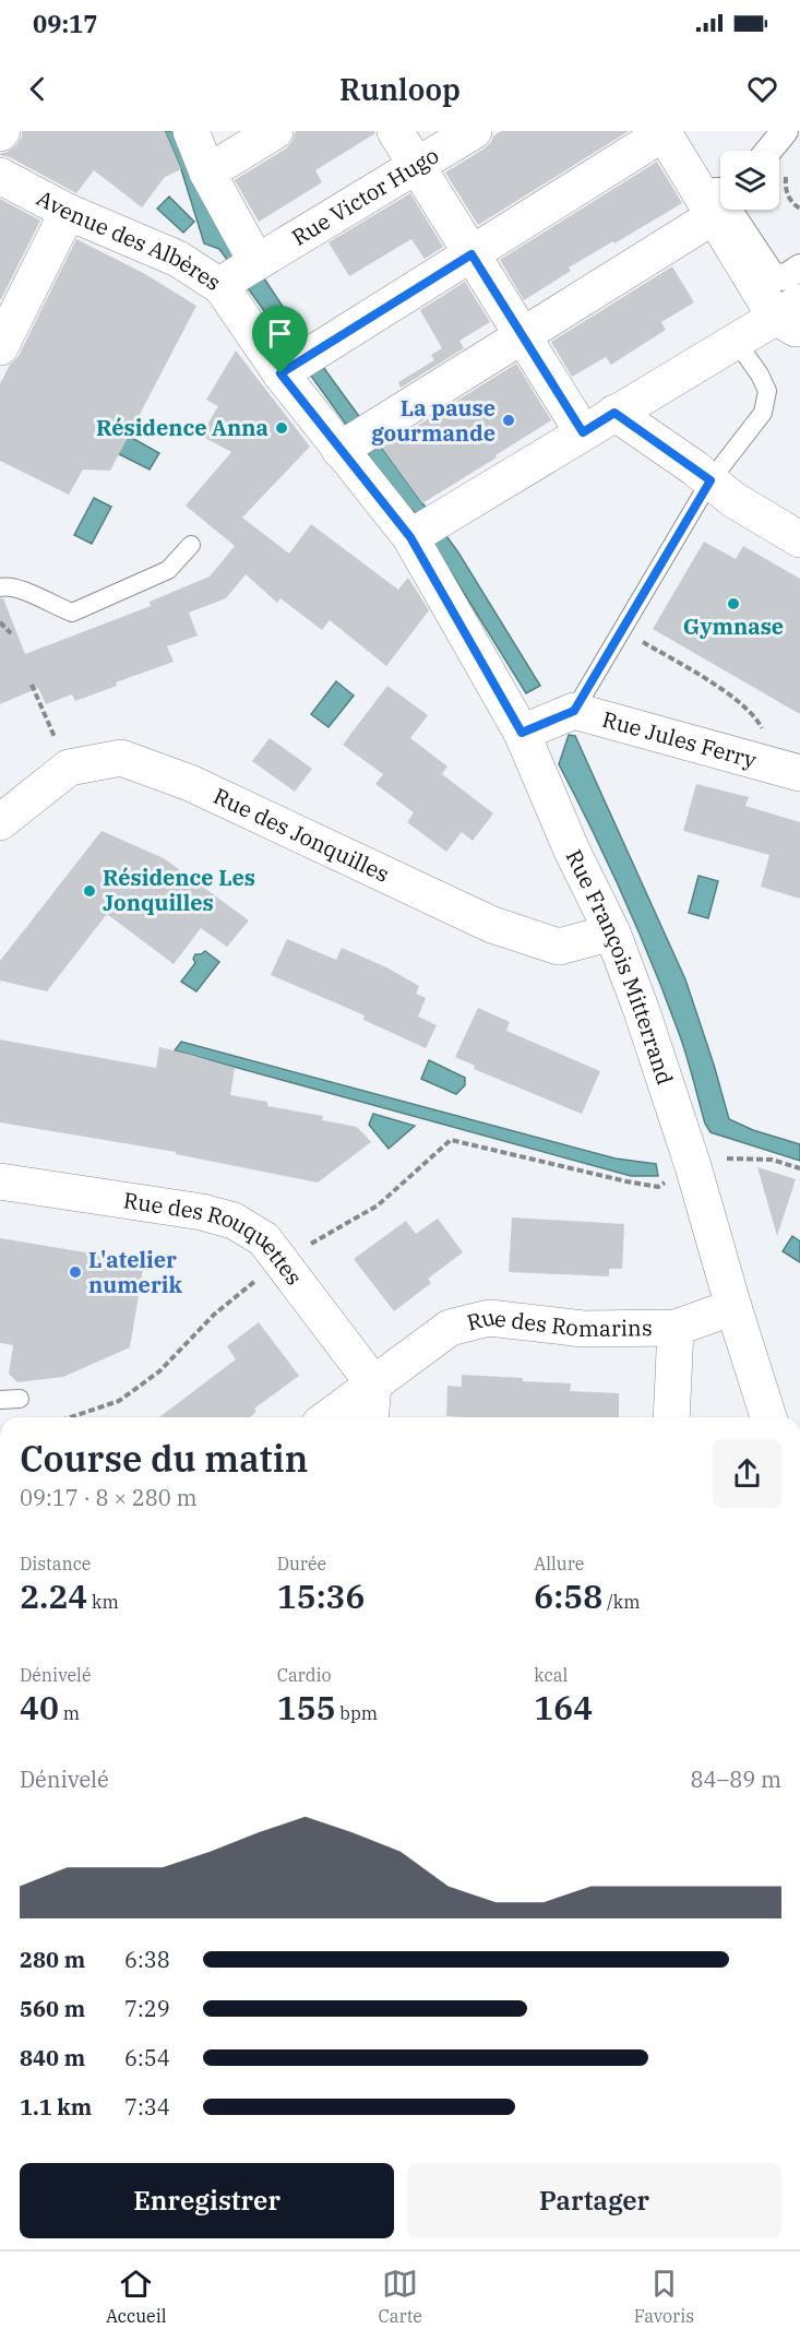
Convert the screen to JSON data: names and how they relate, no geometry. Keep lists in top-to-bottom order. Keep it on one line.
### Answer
{"streets":{"street":["Rue Victor Hugo","Avenue des Albères","Rue Jules Ferry","Rue des Jonquilles","Rue François Mitterrand","Rue des Rouquettes","Rue des Romarins"]},"crossings":[["Rue Victor Hugo","Avenue des Albères"],["Avenue des Albères","Rue François Mitterrand"],["Rue Jules Ferry","Rue François Mitterrand"],["Rue des Jonquilles","Rue François Mitterrand"],["Rue François Mitterrand","Rue des Romarins"],["Rue des Rouquettes","Rue des Romarins"]],"places":["La pause gourmande","Résidence Anna","Gymnase","Résidence Les Jonquilles","L'atelier numerik"],"page":{"status":"09:17","header":"Runloop","heading":["Course du matin","09:17 · 8 × 280 m"],"stats":[["Distance","2.24 km"],["Durée","15:36"],["Allure","6:58 /km"],["Dénivelé","40 m"],["Cardio","155 bpm"],["kcal","164"]],"chart":["Dénivelé","84–89 m"],"list":[{"name":"280 m","note":"6:38"},{"name":"560 m","note":"7:29"},{"name":"840 m","note":"6:54"},{"name":"1.1 km","note":"7:34"}],"buttons":["Enregistrer","Partager"],"tabs":["Accueil","Carte","Favoris"]}}
